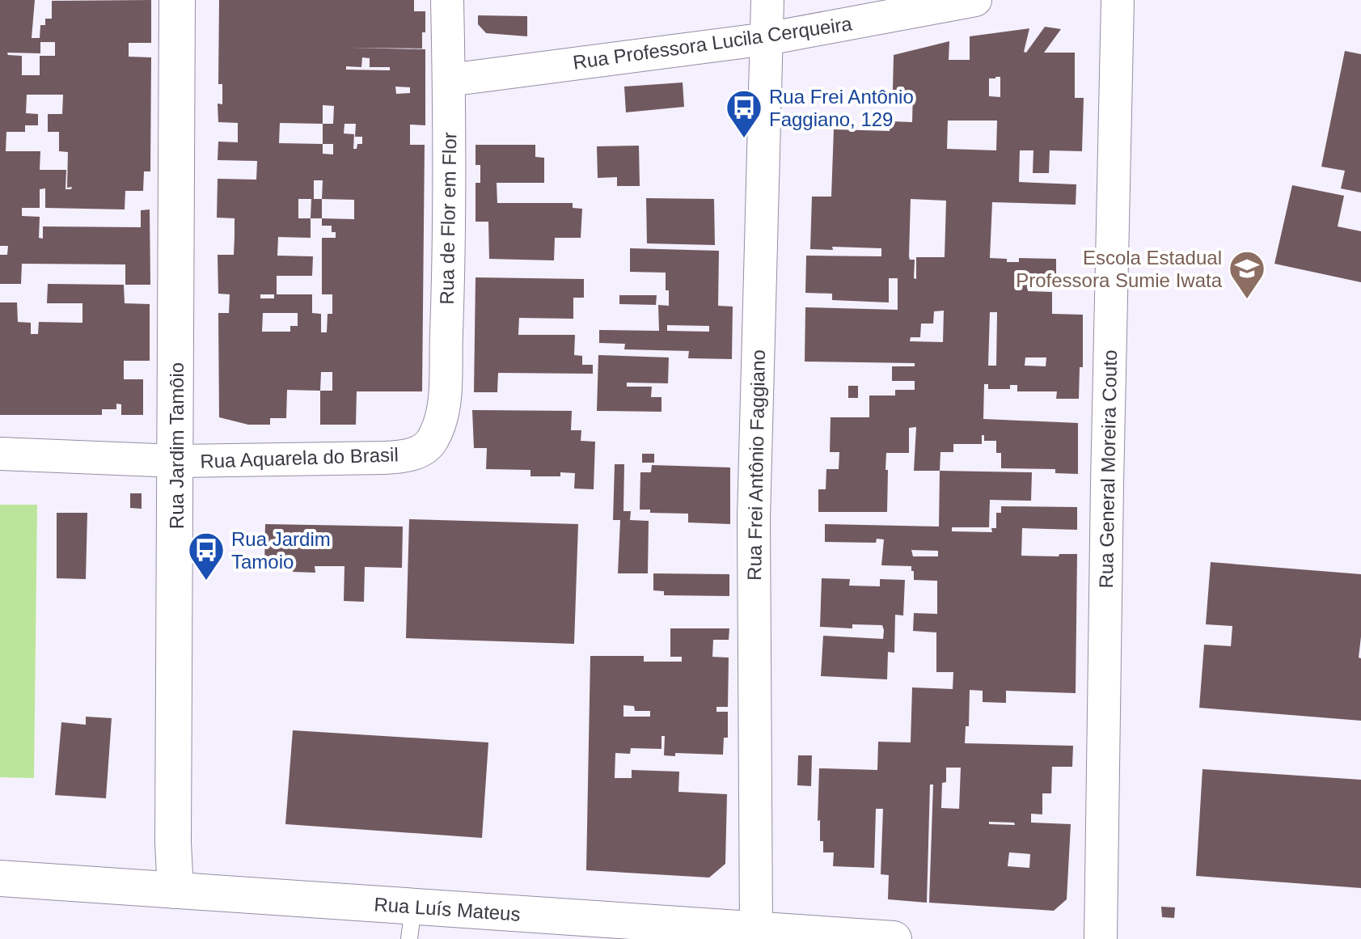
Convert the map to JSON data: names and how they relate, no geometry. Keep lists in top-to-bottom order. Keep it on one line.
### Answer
{"streets":{"street":["Rua Professora Lucila Cerqueira","Rua de Flor em Flor","Rua Jardim Tamôio","Rua Aquarela do Brasil","Rua Frei Antônio Faggiano","Rua General Moreira Couto","Rua Luís Mateus"]},"crossings":[["Rua Professora Lucila Cerqueira","Rua de Flor em Flor"],["Rua Professora Lucila Cerqueira","Rua Frei Antônio Faggiano"],["Rua de Flor em Flor","Rua Aquarela do Brasil"],["Rua Jardim Tamôio","Rua Aquarela do Brasil"],["Rua Jardim Tamôio","Rua Luís Mateus"],["Rua Frei Antônio Faggiano","Rua Luís Mateus"]],"places":{"bus stop":["Rua Frei Antônio Faggiano, 129","Rua Jardim Tamoio"],"school or university":["Escola Estadual Professora Sumie Iwata"]}}
